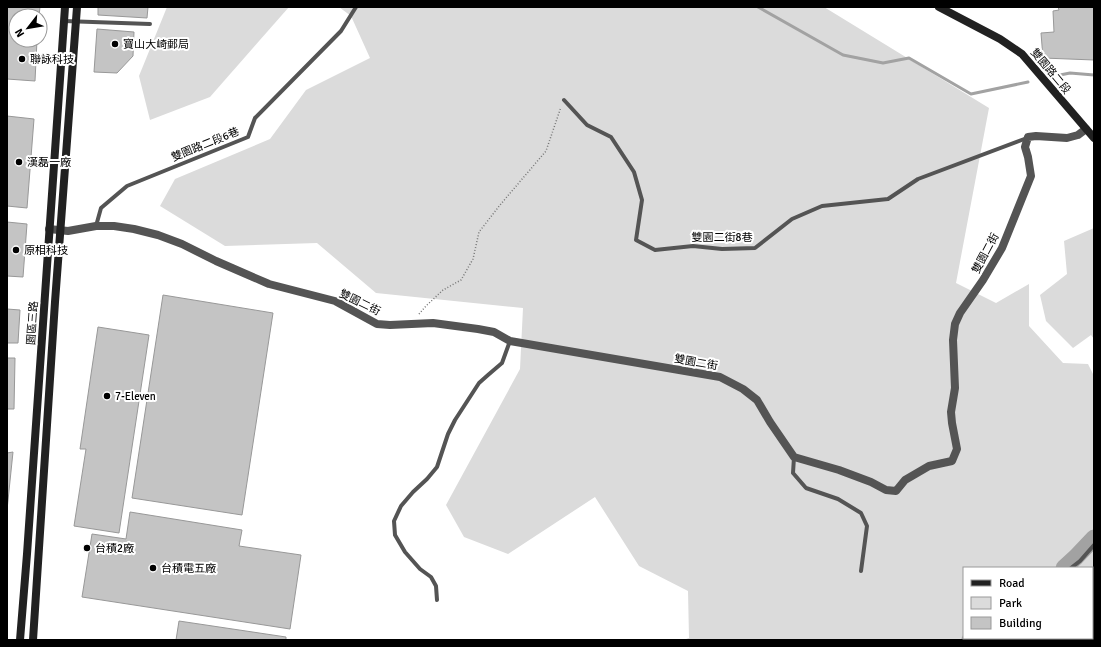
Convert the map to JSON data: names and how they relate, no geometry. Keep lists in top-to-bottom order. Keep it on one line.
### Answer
{"streets":{"street":["雙園路二段","雙園二街","園區三路"],"lane":["雙園路二段6巷","雙園二街8巷"]},"crossings":[["雙園路二段6巷","雙園二街"],["雙園二街8巷","雙園二街"],["雙園二街","園區三路"]],"places":["寶山大崎郵局","聯詠科技","漢磊一廠","原相科技","7-Eleven","台積2廠","台積電五廠"],"legend":["Road","Park","Building"],"north":"bottom left"}
